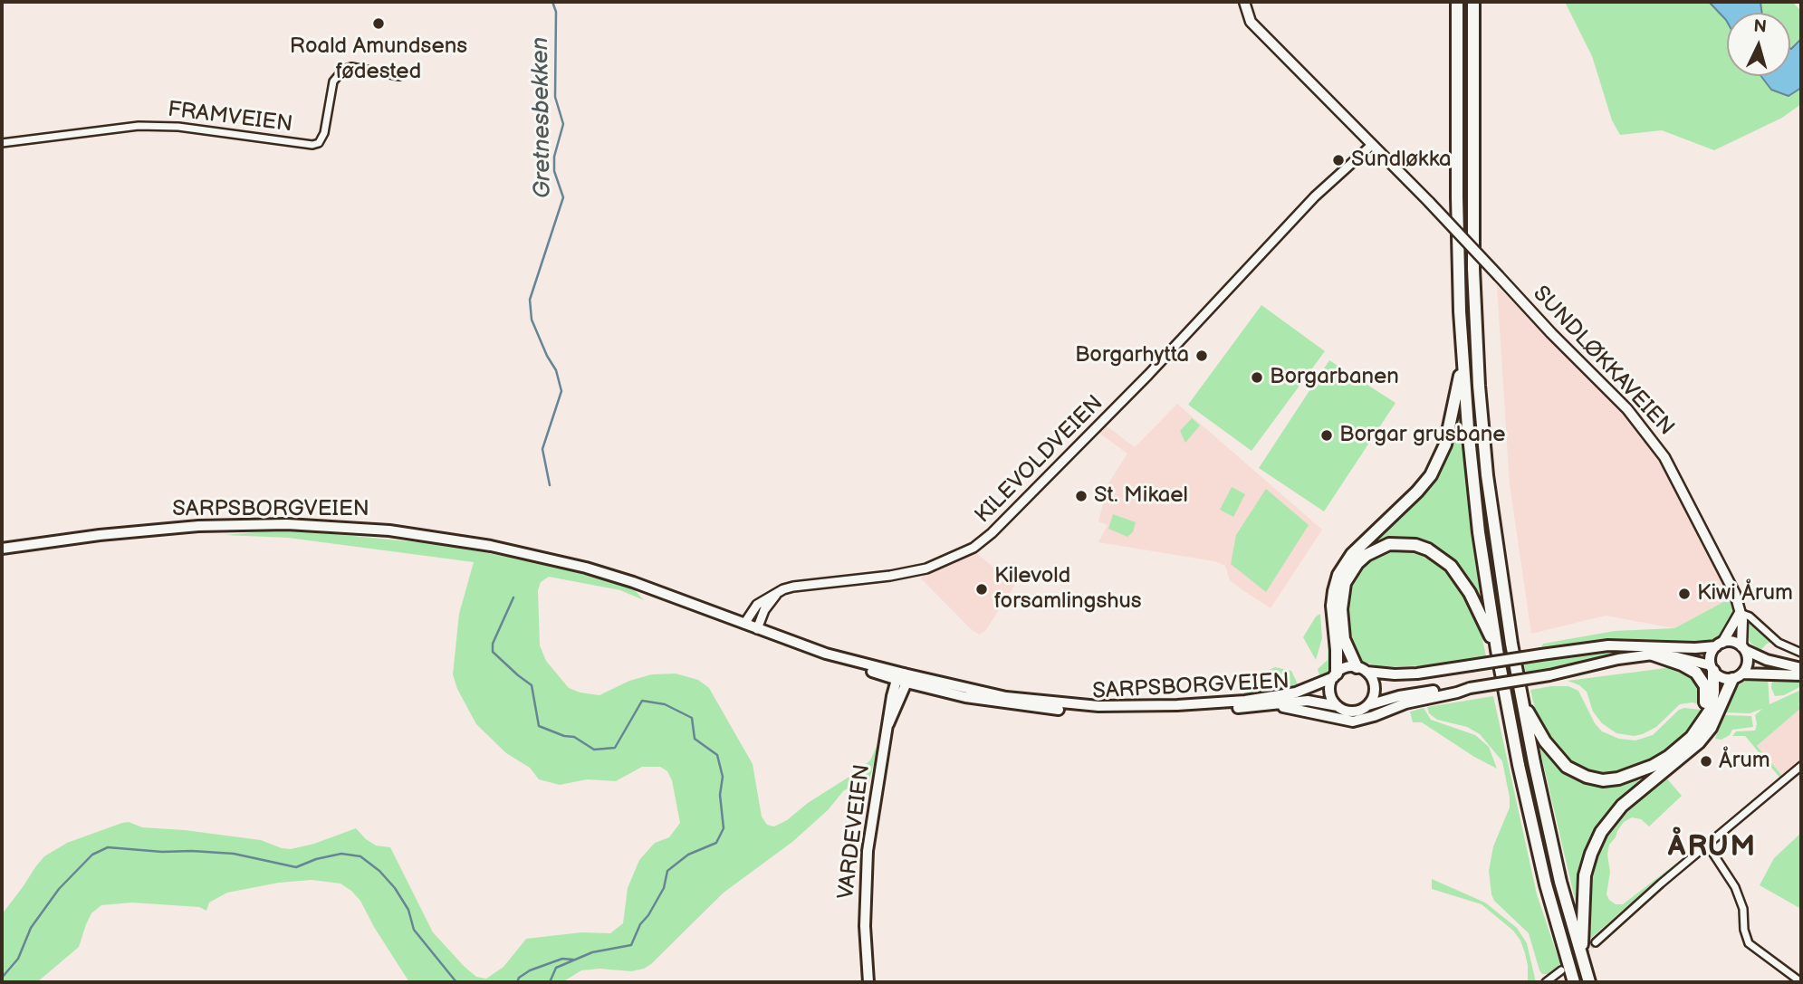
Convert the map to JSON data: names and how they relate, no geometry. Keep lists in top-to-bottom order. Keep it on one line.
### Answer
{"streets":{"main road":["SUNDLØKKAVEIEN","SARPSBORGVEIEN","VARDEVEIEN"],"street":["FRAMVEIEN","KILEVOLDVEIEN"]},"crossings":[["SUNDLØKKAVEIEN","KILEVOLDVEIEN"],["KILEVOLDVEIEN","SARPSBORGVEIEN"],["SARPSBORGVEIEN","VARDEVEIEN"]],"districts":["ÅRUM"],"water":["Gretnesbekken"],"places":["Roald Amundsens fødested","Sundløkka","Borgarhytta","Borgarbanen","Borgar grusbane","St. Mikael","Kilevold forsamlingshus","Kiwi Årum","Årum"],"north":"top"}
